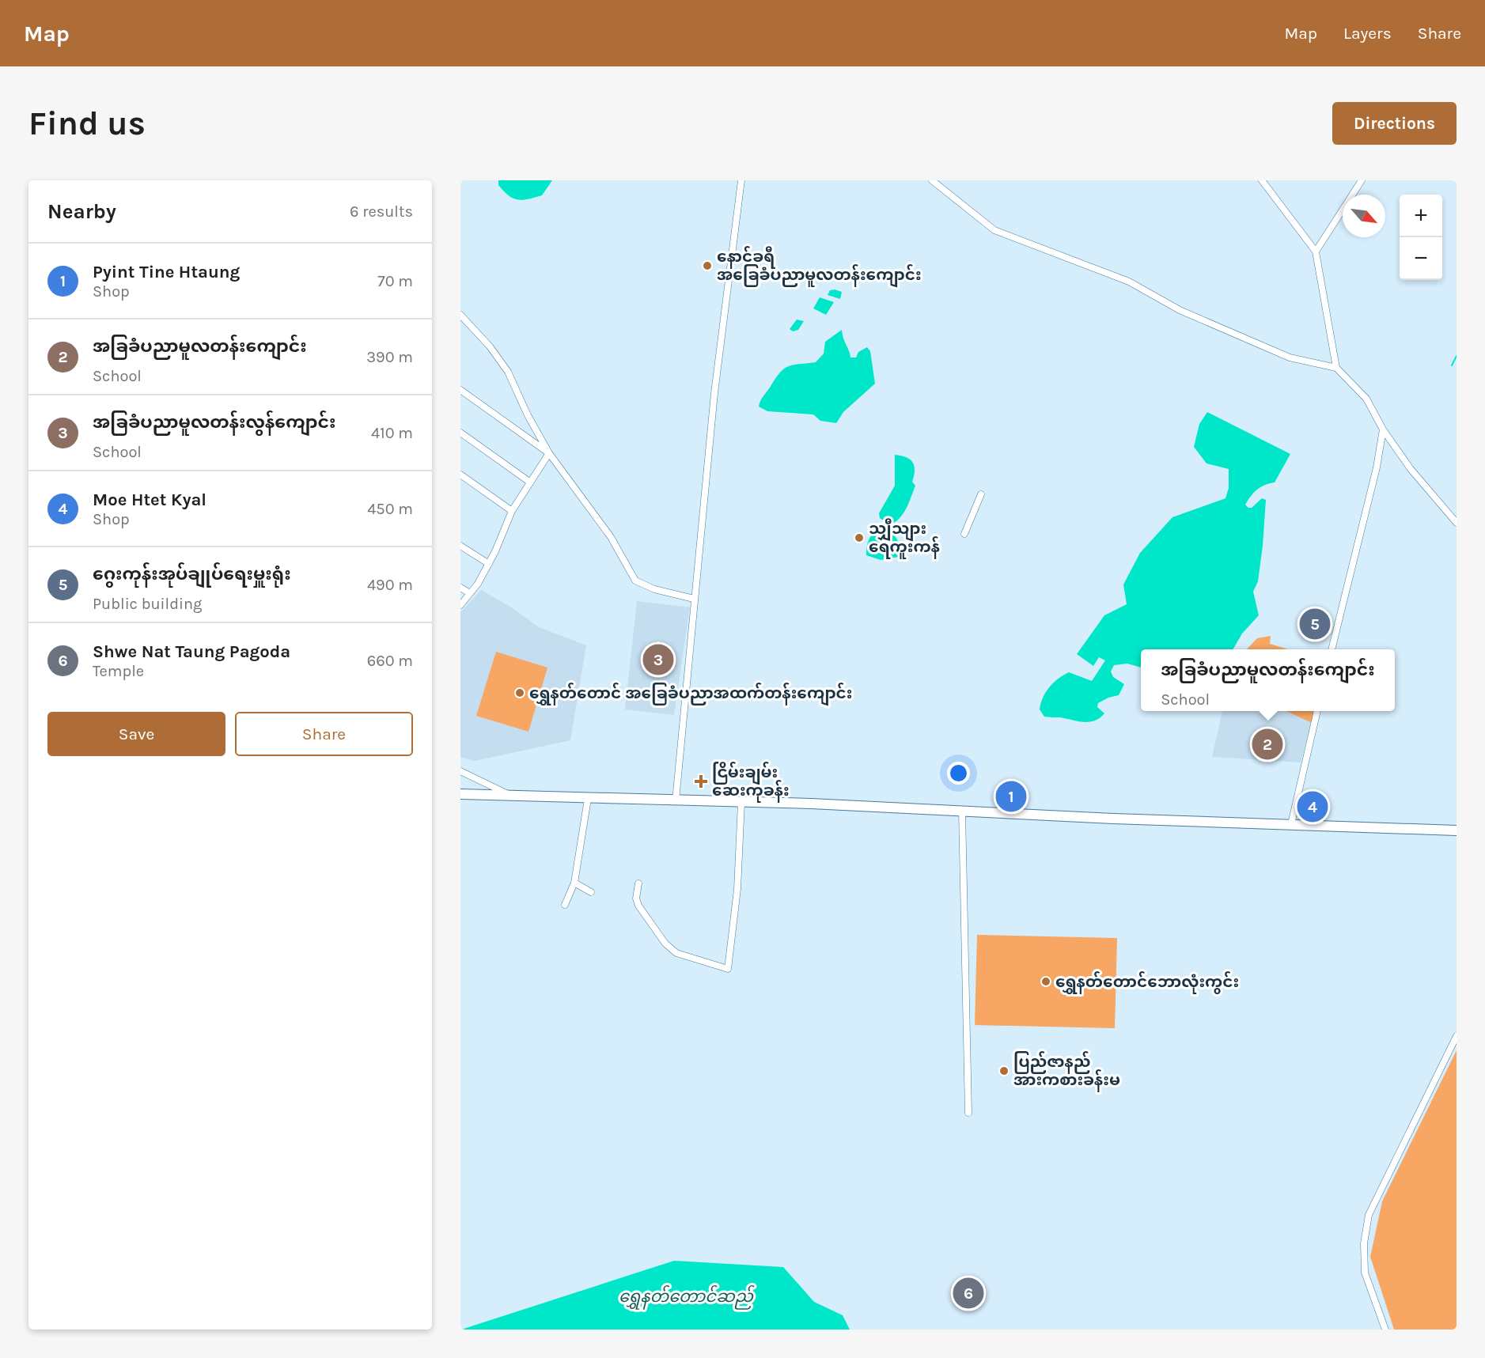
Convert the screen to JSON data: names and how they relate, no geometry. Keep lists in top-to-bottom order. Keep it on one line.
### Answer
{"water":["ရွှေနတ်တောင်ဆည်"],"places":{"other":["နောင်ခရီ အခြေခံပညာမူလတန်းကျောင်း","သျှီသျား ရေကူးကန်","ရွှေနတ်တောင် အခြေခံပညာအထက်တန်းကျောင်း","ရွှေနတ်တောင်ဘောလုံးကွင်း","ပြည်ဇာနည် အားကစားခန်းမ"],"health":["ငြိမ်းချမ်း ဆေးကုခန်း"]},"north":"bottom right","page":{"header":"Map","nav":["Map","Layers","Share"],"buttons":["Directions",["Save","Share"]],"title":"Find us","heading":["Nearby","6 results"],"map_buttons":["+","−"],"list":[{"mark":"1","name":"Pyint Tine Htaung","note":"Shop","value":"70 m"},{"mark":"2","name":"အခြခံပညာမူလတန်းကျောင်း","note":"School","value":"390 m"},{"mark":"3","name":"အခြခံပညာမူလတန်းလွန်ကျောင်း","note":"School","value":"410 m"},{"mark":"4","name":"Moe Htet Kyal","note":"Shop","value":"450 m"},{"mark":"5","name":"ဂွေးကုန်းအုပ်ချုပ်ရေးမှူးရုံး","note":"Public building","value":"490 m"},{"mark":"6","name":"Shwe Nat Taung Pagoda","note":"Temple","value":"660 m"}],"pins":["5","3","2","1","4","6"],"popup":["အခြခံပညာမူလတန်းကျောင်း","School"]}}
